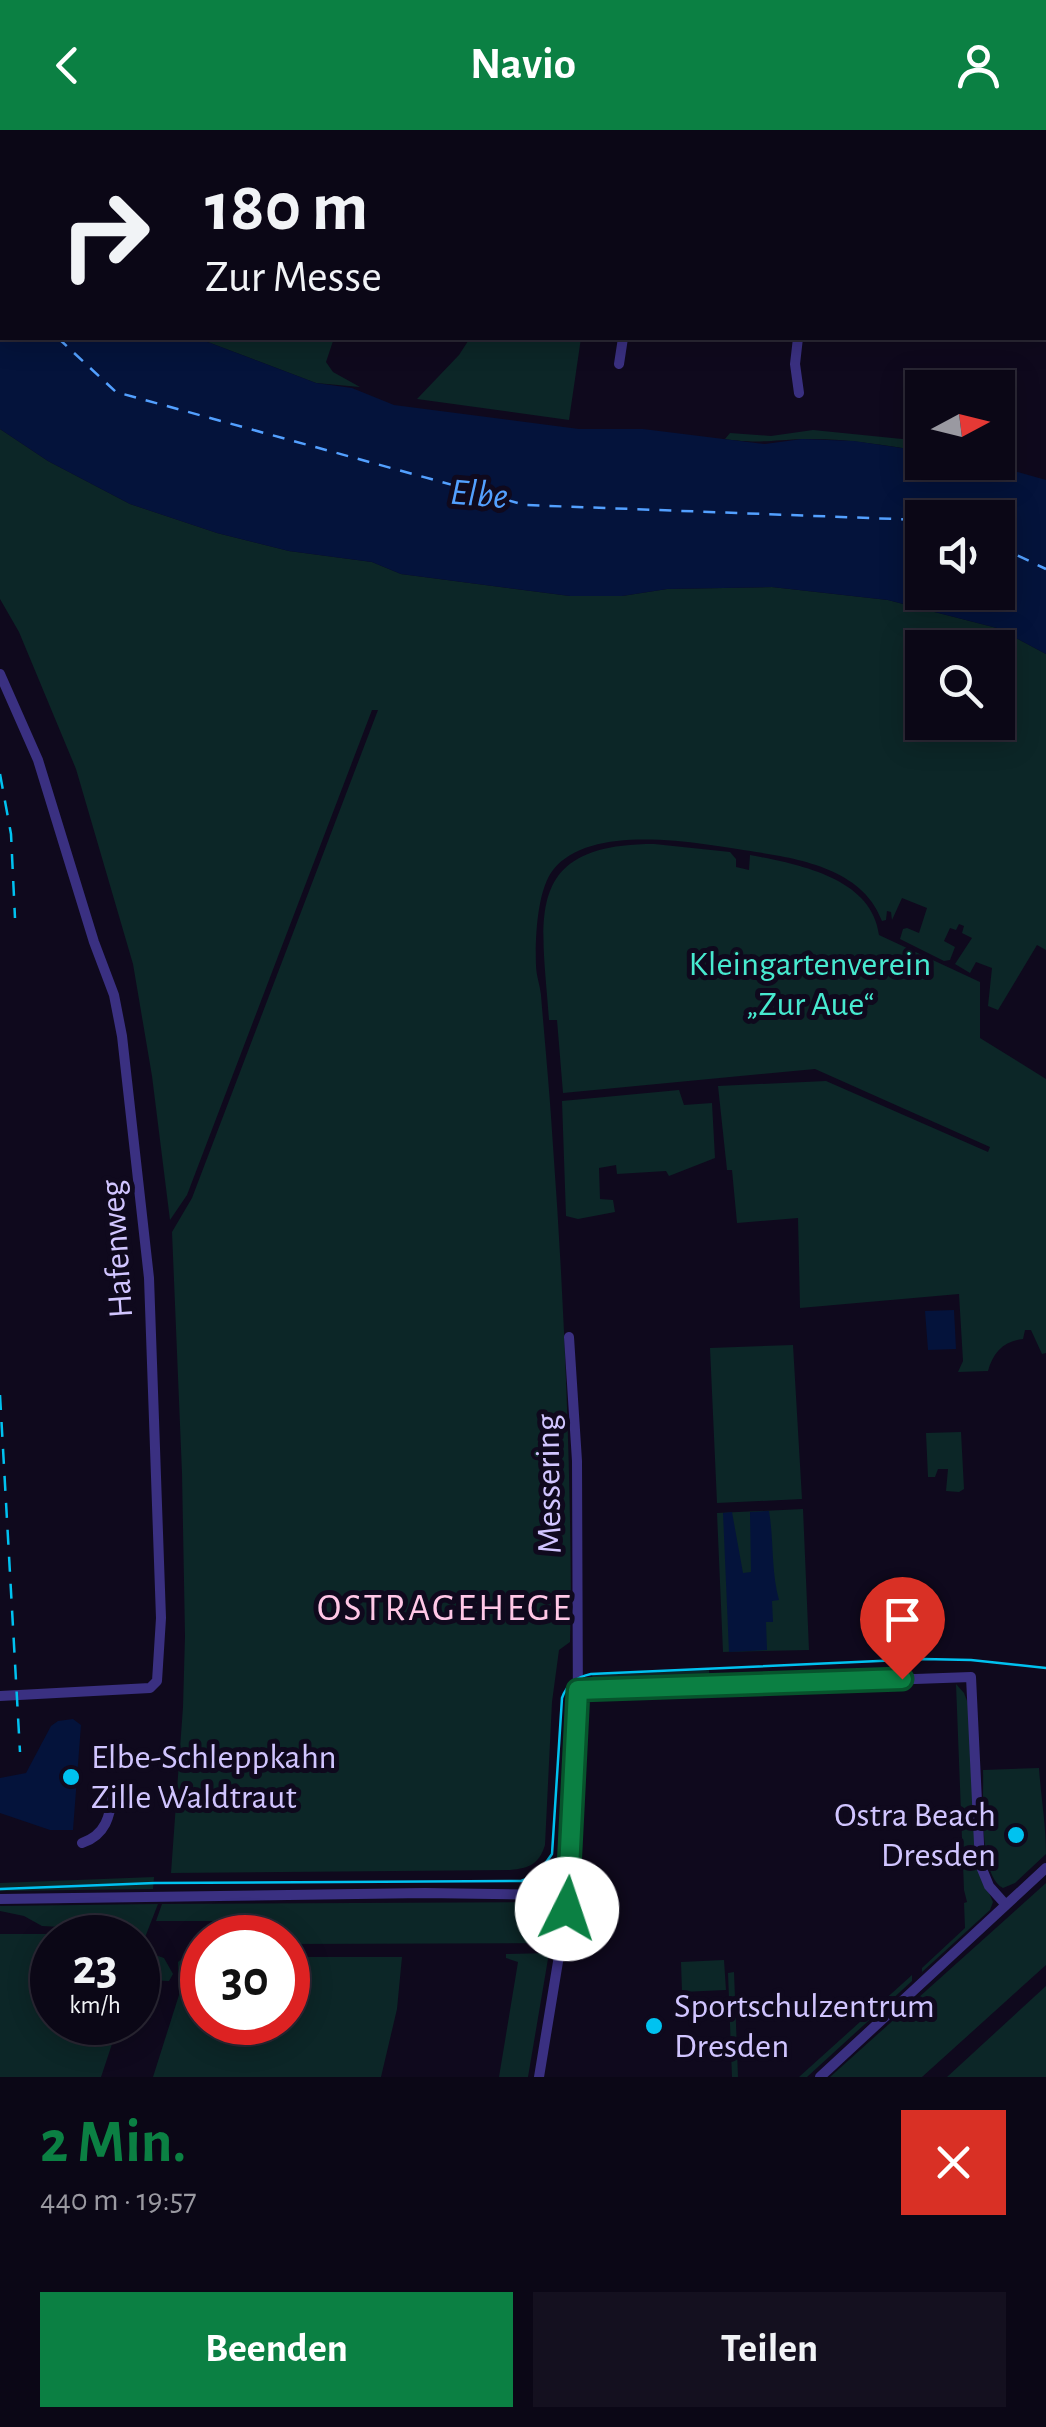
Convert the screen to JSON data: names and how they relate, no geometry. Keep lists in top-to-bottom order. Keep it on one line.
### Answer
{"streets":{"street":["Hafenweg","Messering"]},"districts":["OSTRAGEHEGE"],"water":["Elbe"],"parks":["Kleingartenverein „Zur Aue“"],"places":["Elbe-Schleppkahn Zille Waldtraut","Ostra Beach Dresden","Sportschulzentrum Dresden"],"north":"right","page":{"header":"Navio","turn":["180 m","Zur Messe"],"speed":"23 km/h","limit":"30","heading":["2 Min.","440 m · 19:57"],"buttons":["Beenden","Teilen"]}}
